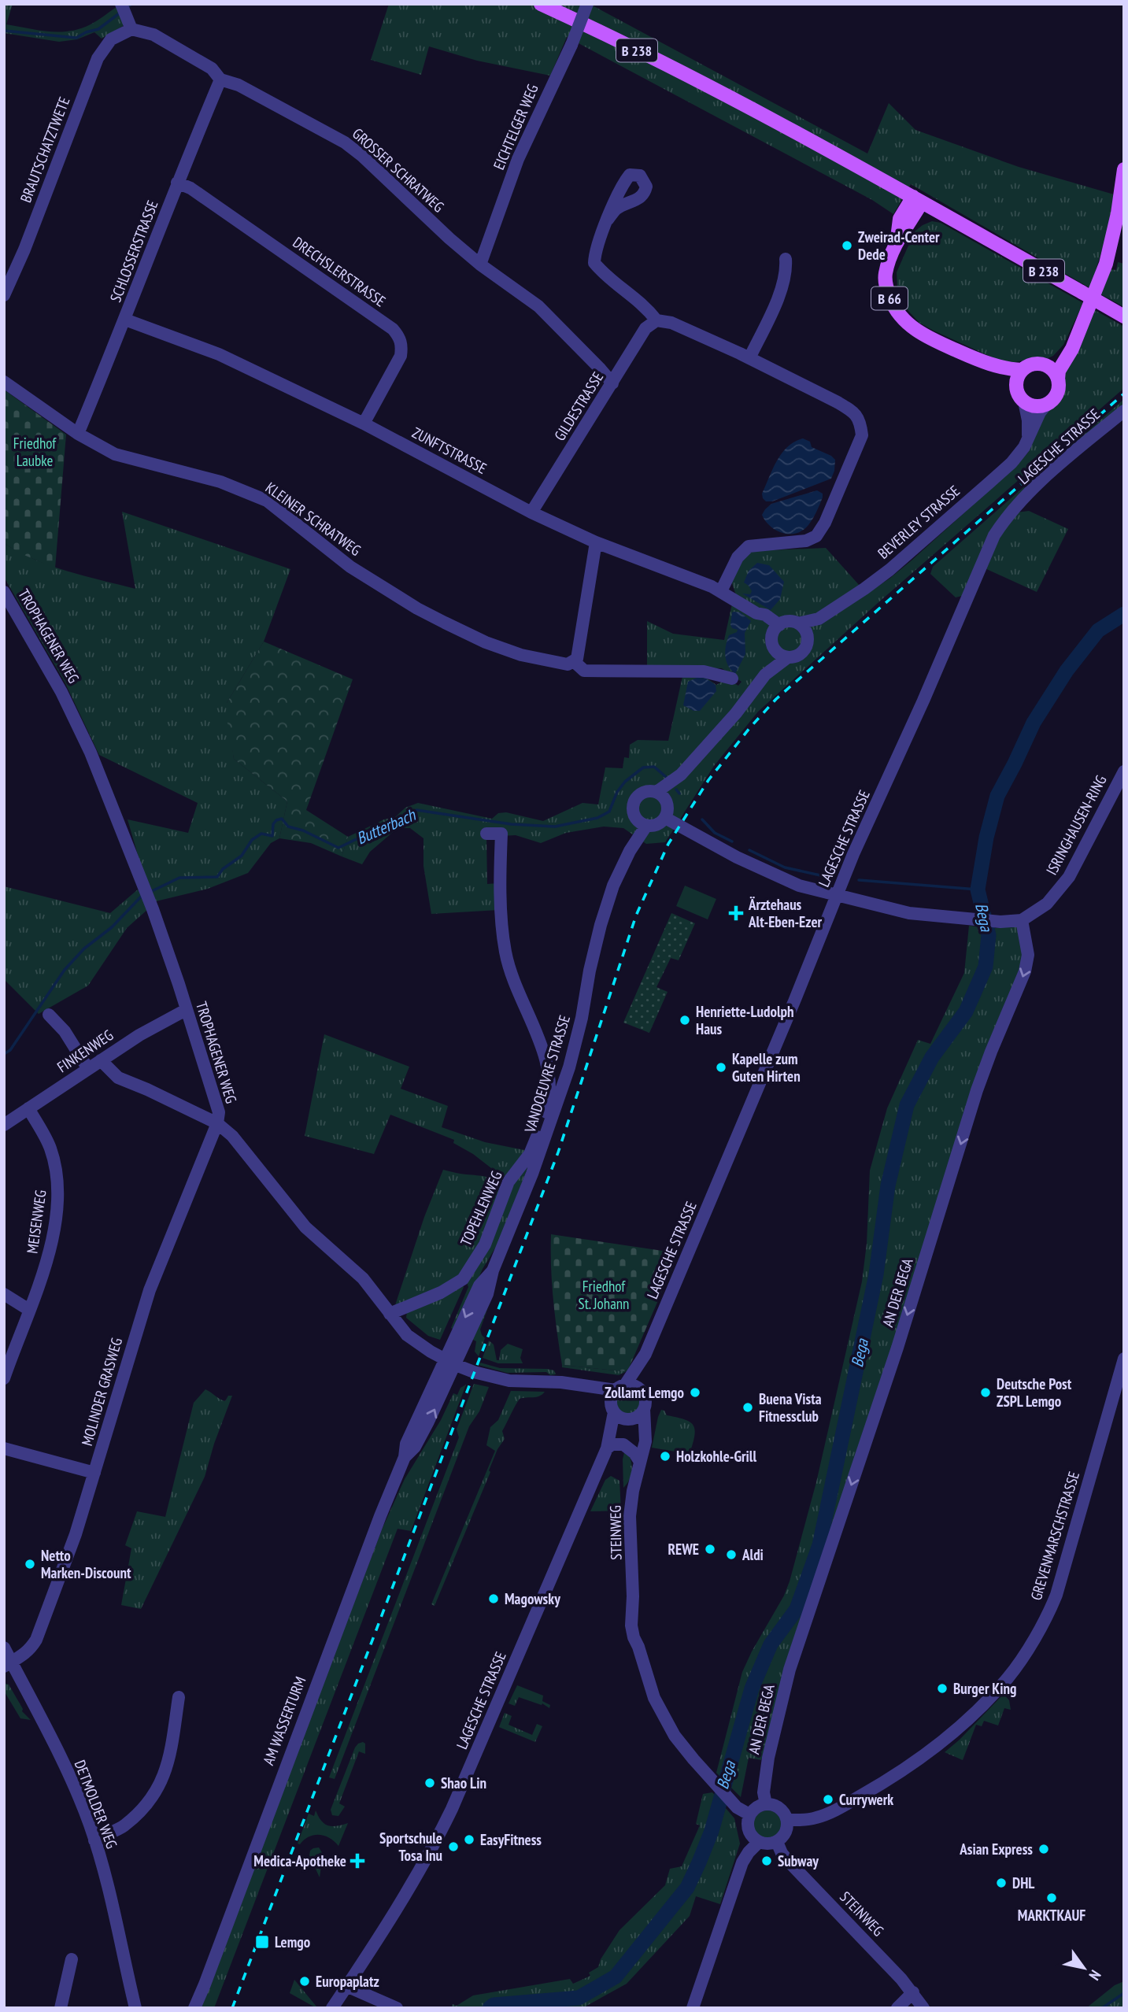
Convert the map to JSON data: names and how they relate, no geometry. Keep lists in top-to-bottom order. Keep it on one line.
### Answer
{"streets":{"main road":["B 238","B 66"],"street":["EICHTELGER WEG","BRAUTSCHATZTWETE","GROSSER SCHRATWEG","SCHLOSSERSTRASSE","DRECHSLERSTRASSE","GILDESTRASSE","LAGESCHE STRASSE","ZUNFTSTRASSE","KLEINER SCHRATWEG","BEVERLEY STRASSE","TROPHAGENER WEG","ISRINGHAUSEN-RING","FINKENWEG","VANDOEUVRE STRASSE","TOPEHLENWEG","MEISENWEG","AN DER BEGA","MOLINDER GRASWEG","STEINWEG","GREVENMARSCHSTRASSE","AM WASSERTURM","DETMOLDER WEG"]},"crossings":[["B 238","B 66"],["EICHTELGER WEG","GROSSER SCHRATWEG"],["BRAUTSCHATZTWETE","GROSSER SCHRATWEG"],["GROSSER SCHRATWEG","SCHLOSSERSTRASSE"],["GROSSER SCHRATWEG","GILDESTRASSE"],["SCHLOSSERSTRASSE","DRECHSLERSTRASSE"],["SCHLOSSERSTRASSE","ZUNFTSTRASSE"],["SCHLOSSERSTRASSE","KLEINER SCHRATWEG"],["DRECHSLERSTRASSE","ZUNFTSTRASSE"],["B 66","BEVERLEY STRASSE"],["GILDESTRASSE","ZUNFTSTRASSE"],["LAGESCHE STRASSE","TROPHAGENER WEG"],["LAGESCHE STRASSE","ISRINGHAUSEN-RING"],["LAGESCHE STRASSE","STEINWEG"],["TROPHAGENER WEG","FINKENWEG"],["TROPHAGENER WEG","VANDOEUVRE STRASSE"],["TROPHAGENER WEG","TOPEHLENWEG"],["TROPHAGENER WEG","MOLINDER GRASWEG"],["TROPHAGENER WEG","STEINWEG"],["TROPHAGENER WEG","AM WASSERTURM"],["ISRINGHAUSEN-RING","AN DER BEGA"],["FINKENWEG","MEISENWEG"],["VANDOEUVRE STRASSE","AM WASSERTURM"],["AN DER BEGA","STEINWEG"],["AN DER BEGA","GREVENMARSCHSTRASSE"],["MOLINDER GRASWEG","DETMOLDER WEG"],["STEINWEG","GREVENMARSCHSTRASSE"]],"one_way":["AN DER BEGA"],"water":["Butterbach","Bega"],"parks":["Friedhof Laubke","Friedhof St. Johann"],"places":{"other":["Zweirad-Center Dede","Henriette-Ludolph Haus","Kapelle zum Guten Hirten","Zollamt Lemgo","Deutsche Post ZSPL Lemgo","Buena Vista Fitnessclub","Holzkohle-Grill","REWE","Aldi","Netto Marken-Discount","Magowsky","Burger King","Shao Lin","Currywerk","EasyFitness","Sportschule Tosa Inu","Asian Express","Subway","DHL","MARKTKAUF","Europaplatz"],"health":["Ärztehaus Alt-Eben-Ezer","Medica-Apotheke"],"transit":["Lemgo"]},"north":"bottom right"}
